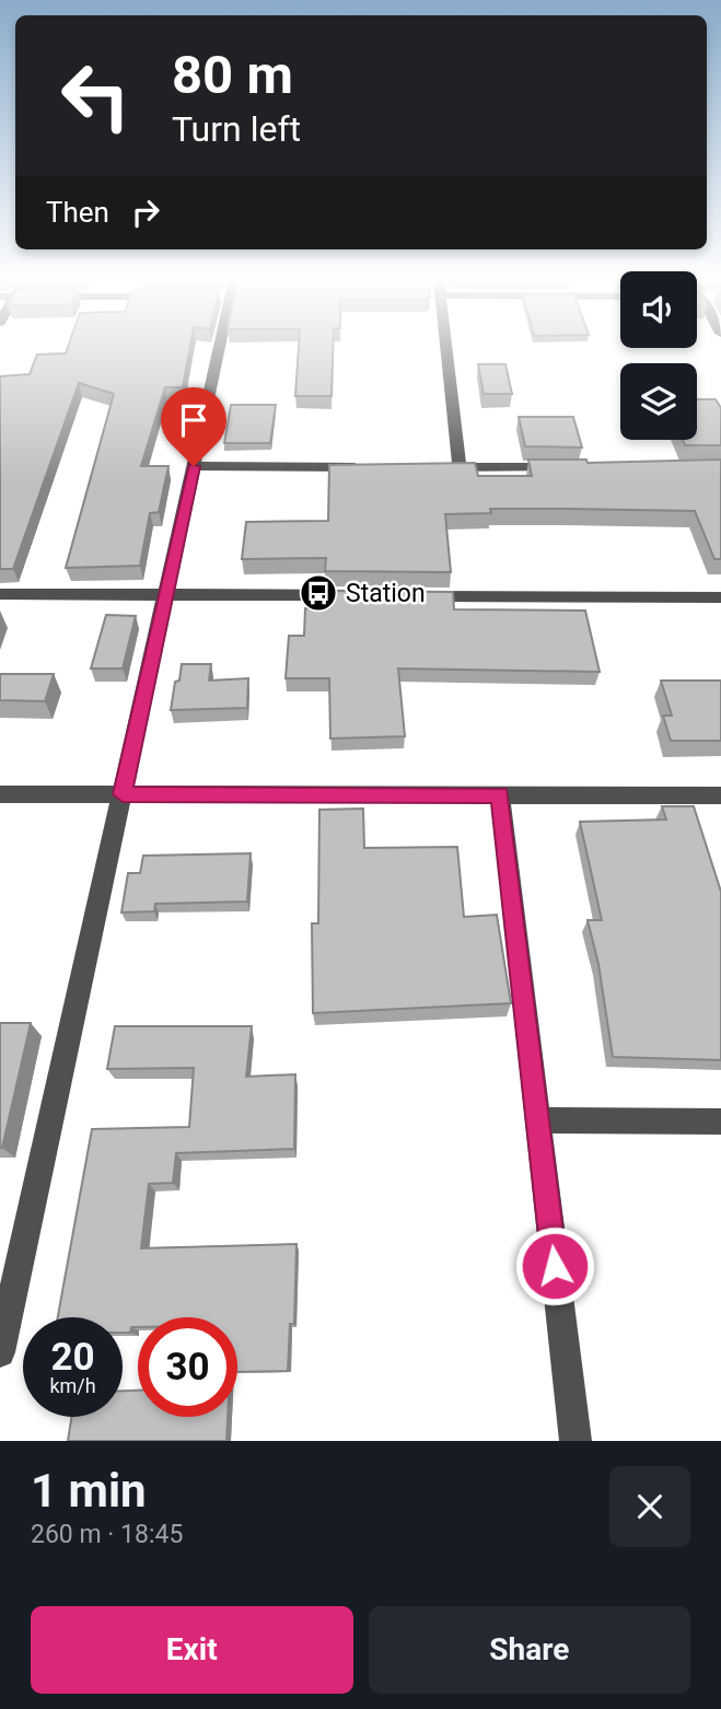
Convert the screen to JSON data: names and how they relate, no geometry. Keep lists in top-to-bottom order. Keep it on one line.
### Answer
{"places":{"bus stop":["Station"]},"page":{"turn":["80 m","Turn left"],"then":"Then","speed":"20 km/h","limit":"30","heading":["1 min","260 m · 18:45"],"buttons":["Exit","Share"]}}
